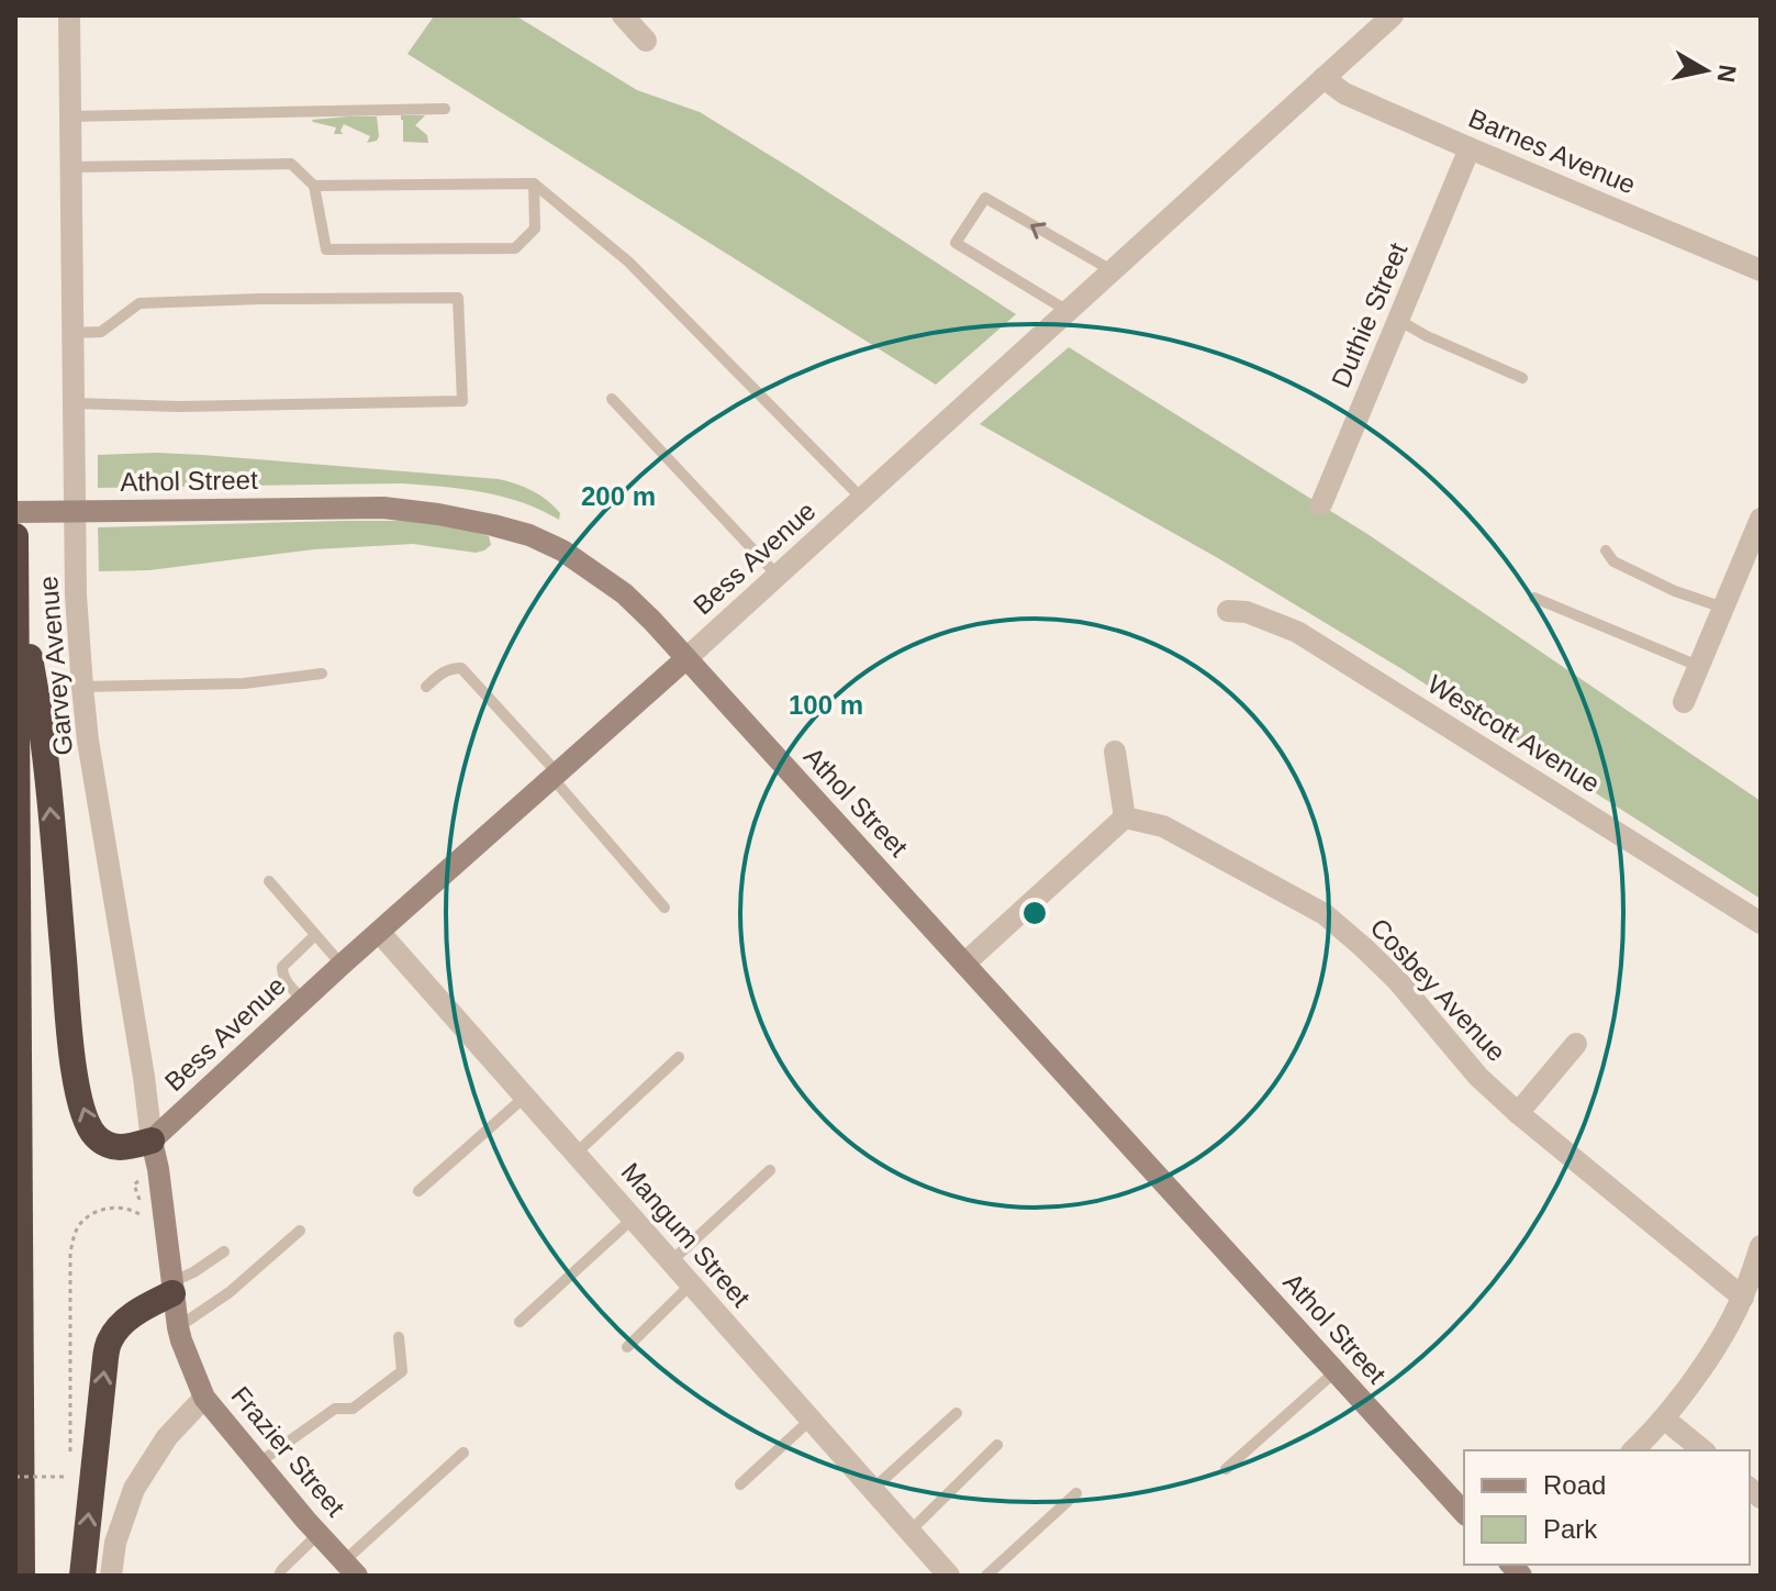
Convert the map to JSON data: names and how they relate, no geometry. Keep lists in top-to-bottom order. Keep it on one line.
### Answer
{"streets":{"street":["Barnes Avenue","Duthie Street","Athol Street","Bess Avenue","Garvey Avenue","Westcott Avenue","Cosbey Avenue","Mangum Street","Frazier Street"]},"crossings":[["Barnes Avenue","Duthie Street"],["Barnes Avenue","Bess Avenue"],["Athol Street","Bess Avenue"],["Bess Avenue","Garvey Avenue"],["Bess Avenue","Mangum Street"],["Garvey Avenue","Frazier Street"]],"legend":["Road","Park"],"north":"right","rings":["200 m","100 m"]}
